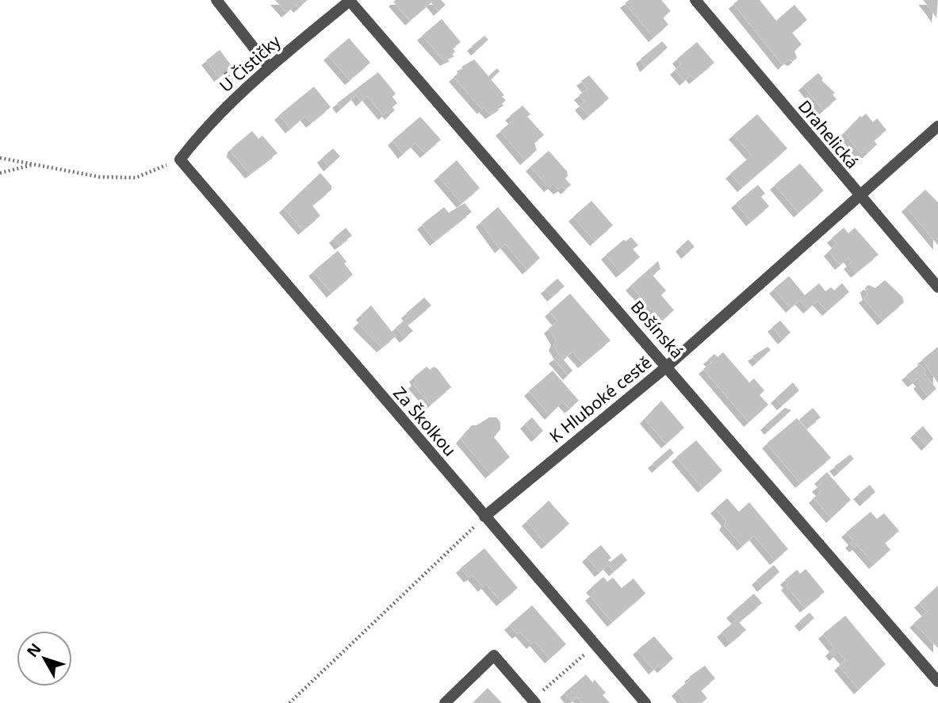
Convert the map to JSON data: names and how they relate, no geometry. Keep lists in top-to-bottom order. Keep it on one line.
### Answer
{"streets":{"street":["U Čističky","Drahelická","Bošínská","K Hluboké cestě","Za Školkou"]},"crossings":[["U Čističky","Bošínská"],["U Čističky","Za Školkou"],["Drahelická","K Hluboké cestě"],["Bošínská","K Hluboké cestě"],["K Hluboké cestě","Za Školkou"]],"north":"top left"}
